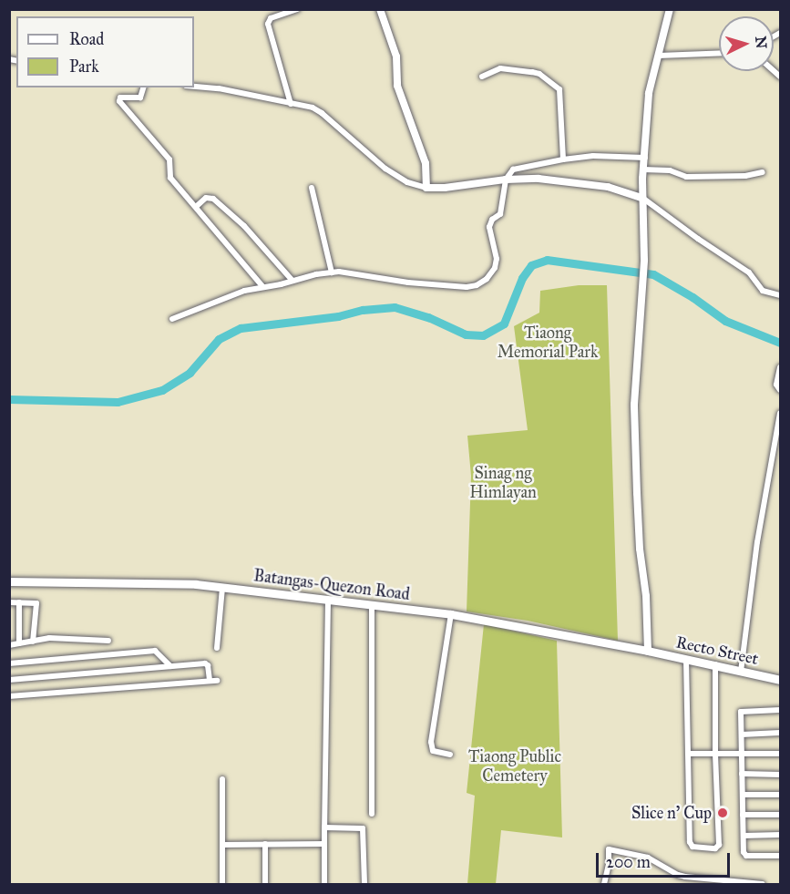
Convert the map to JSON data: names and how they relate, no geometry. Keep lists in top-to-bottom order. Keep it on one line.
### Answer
{"streets":{"main road":["Batangas-Quezon Road","Recto Street"]},"crossings":[["Batangas-Quezon Road","Recto Street"]],"parks":["Tiaong Memorial Park","Sinag ng Himlayan","Tiaong Public Cemetery"],"places":["Slice n' Cup"],"legend":["Road","Park"],"scale_bar":"200 m","north":"right"}
